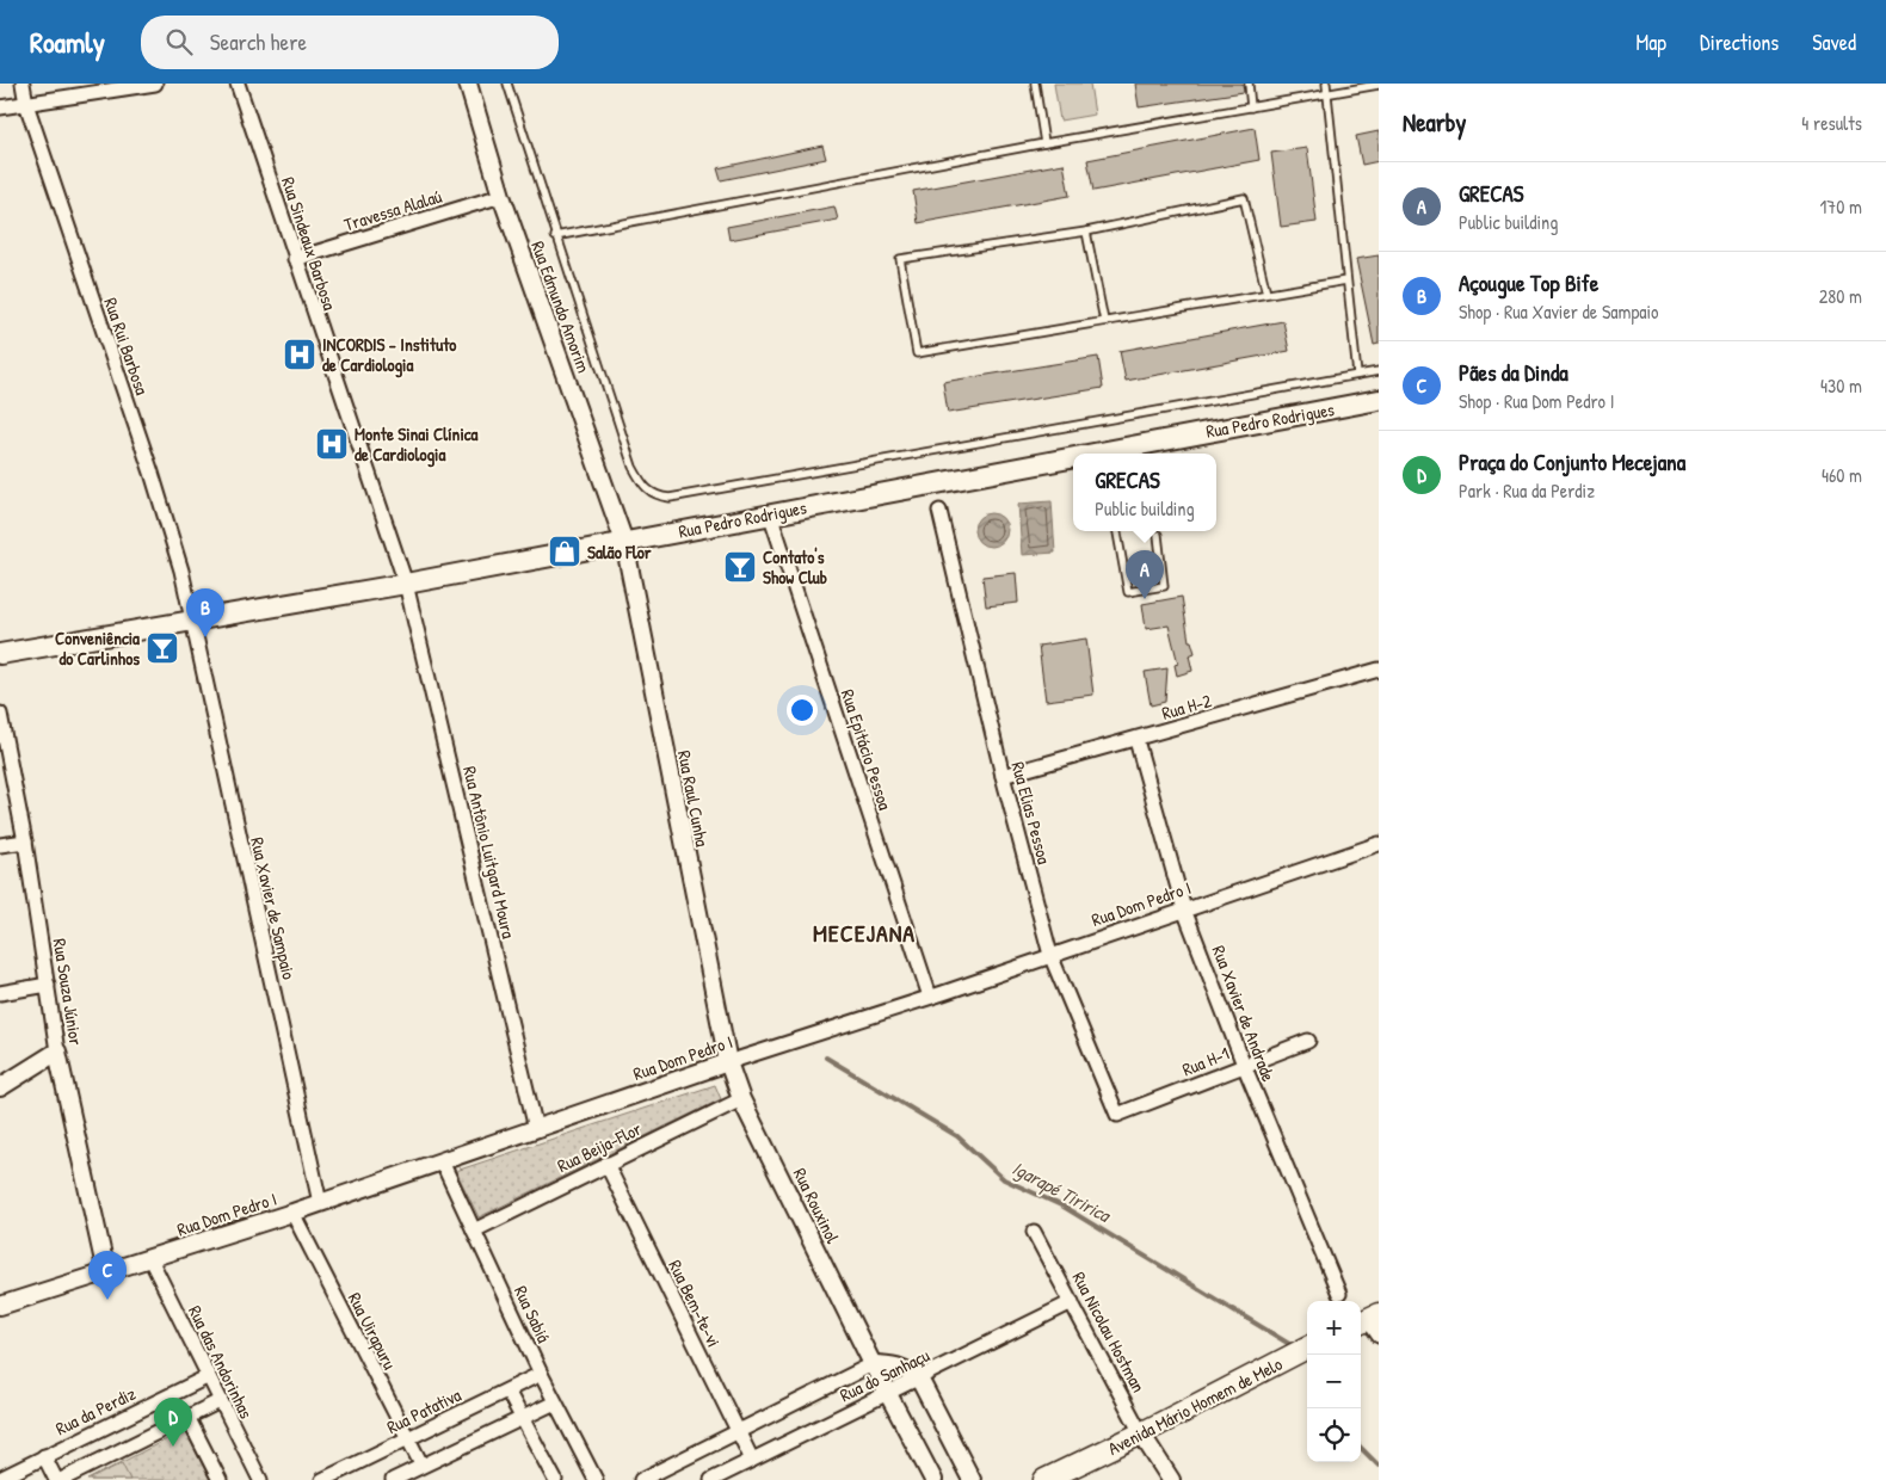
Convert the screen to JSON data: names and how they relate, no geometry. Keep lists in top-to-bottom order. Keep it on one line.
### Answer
{"streets":{"main road":["Rua Pedro Rodrigues","Avenida Mário Homem de Melo"],"street":["Travessa Alalaú","Rua Sindeaux Barbosa","Rua Edmundo Amorim","Rua Rui Barbosa","Rua H-2","Rua Epitácio Pessoa","Rua Raul Cunha","Rua Elias Pessoa","Rua Antônio Luitgard Moura","Rua Dom Pedro I","Rua Xavier de Sampaio","Rua Souza Júnior","Rua Xavier de Andrade","Rua H-1","Rua Beija-Flor","Rua Rouxinol","Rua Bem-te-vi","Rua Sabiá","Rua Uirapuru","Rua Nicolau Hostman","Rua das Andorinhas","Rua do Sanhaçu","Rua da Perdiz","Rua Patativa"]},"crossings":[["Travessa Alalaú","Rua Sindeaux Barbosa"],["Travessa Alalaú","Rua Edmundo Amorim"],["Rua Sindeaux Barbosa","Rua Pedro Rodrigues"],["Rua Sindeaux Barbosa","Rua Antônio Luitgard Moura"],["Rua Edmundo Amorim","Rua Pedro Rodrigues"],["Rua Edmundo Amorim","Rua Raul Cunha"],["Rua Rui Barbosa","Rua Pedro Rodrigues"],["Rua Rui Barbosa","Rua Xavier de Sampaio"],["Rua Pedro Rodrigues","Rua Epitácio Pessoa"],["Rua Pedro Rodrigues","Rua Raul Cunha"],["Rua Pedro Rodrigues","Rua Antônio Luitgard Moura"],["Rua Pedro Rodrigues","Rua Xavier de Sampaio"],["Rua H-2","Rua Elias Pessoa"],["Rua H-2","Rua Xavier de Andrade"],["Rua Epitácio Pessoa","Rua Dom Pedro I"],["Rua Raul Cunha","Rua Dom Pedro I"],["Rua Raul Cunha","Rua Rouxinol"],["Rua Elias Pessoa","Rua Dom Pedro I"],["Rua Elias Pessoa","Rua H-1"],["Rua Antônio Luitgard Moura","Rua Dom Pedro I"],["Rua Dom Pedro I","Rua Xavier de Sampaio"],["Rua Dom Pedro I","Rua Souza Júnior"],["Rua Dom Pedro I","Rua Xavier de Andrade"],["Rua Dom Pedro I","Rua Rouxinol"],["Rua Dom Pedro I","Rua Sabiá"],["Rua Dom Pedro I","Rua Uirapuru"],["Rua Dom Pedro I","Rua das Andorinhas"],["Rua Xavier de Andrade","Rua H-1"],["Rua Beija-Flor","Rua Rouxinol"],["Rua Beija-Flor","Rua Bem-te-vi"],["Rua Beija-Flor","Rua Sabiá"],["Rua Rouxinol","Rua do Sanhaçu"],["Rua Bem-te-vi","Rua do Sanhaçu"],["Rua Sabiá","Rua Patativa"],["Rua Uirapuru","Rua Patativa"],["Rua Nicolau Hostman","Rua do Sanhaçu"],["Rua Nicolau Hostman","Avenida Mário Homem de Melo"],["Rua das Andorinhas","Rua da Perdiz"]],"districts":["MECEJANA"],"water":["Igarapé Tiririca"],"places":{"hospital":["INCORDIS - Instituto de Cardiologia","Monte Sinai Clínica de Cardiologia"],"shop":["Salão Flor"],"bar":["Contato's Show Club","Conveniência do Carlinhos"]},"page":{"header":"Roamly","search":"Search here","nav":["Map","Directions","Saved"],"heading":["Nearby","4 results"],"list":[{"mark":"A","name":"GRECAS","note":"Public building","value":"170 m"},{"mark":"B","name":"Açougue Top Bife","note":"Shop · Rua Xavier de Sampaio","value":"280 m"},{"mark":"C","name":"Pães da Dinda","note":"Shop · Rua Dom Pedro I","value":"430 m"},{"mark":"D","name":"Praça do Conjunto Mecejana","note":"Park · Rua da Perdiz","value":"460 m"}],"popup":["GRECAS","Public building"],"pins":["A","B","C","D"],"map_buttons":["+","−"]}}
